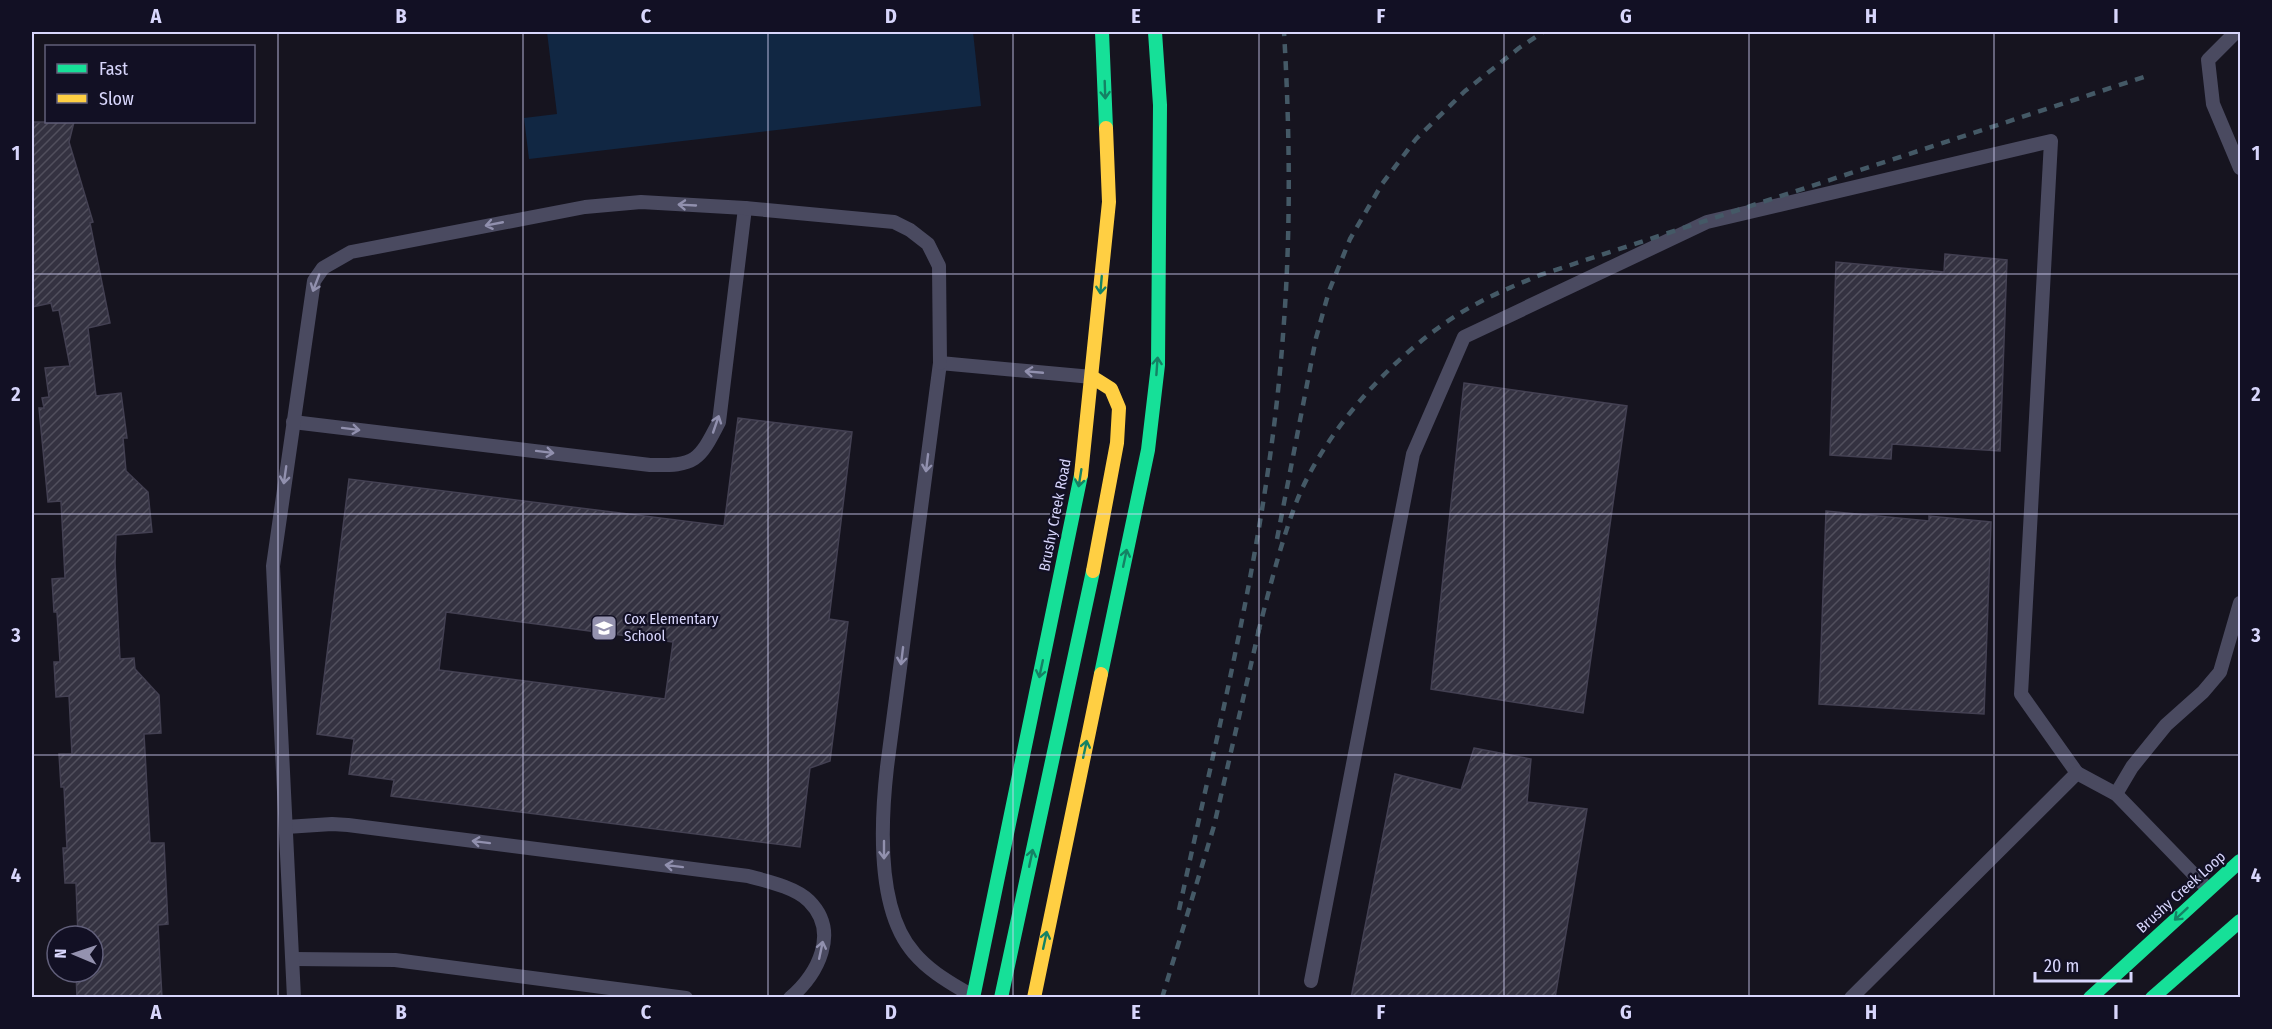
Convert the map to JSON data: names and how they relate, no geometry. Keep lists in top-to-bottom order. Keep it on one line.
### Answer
{"streets":{"main road":["Brushy Creek Road","Brushy Creek Loop"]},"places":{"school or university":["Cox Elementary School"]},"legend":["Fast","Slow"],"scale_bar":"20 m","north":"left","grid":{"columns":["A","B","C","D","E","F","G","H","I"],"rows":["1","2","3","4"]}}
